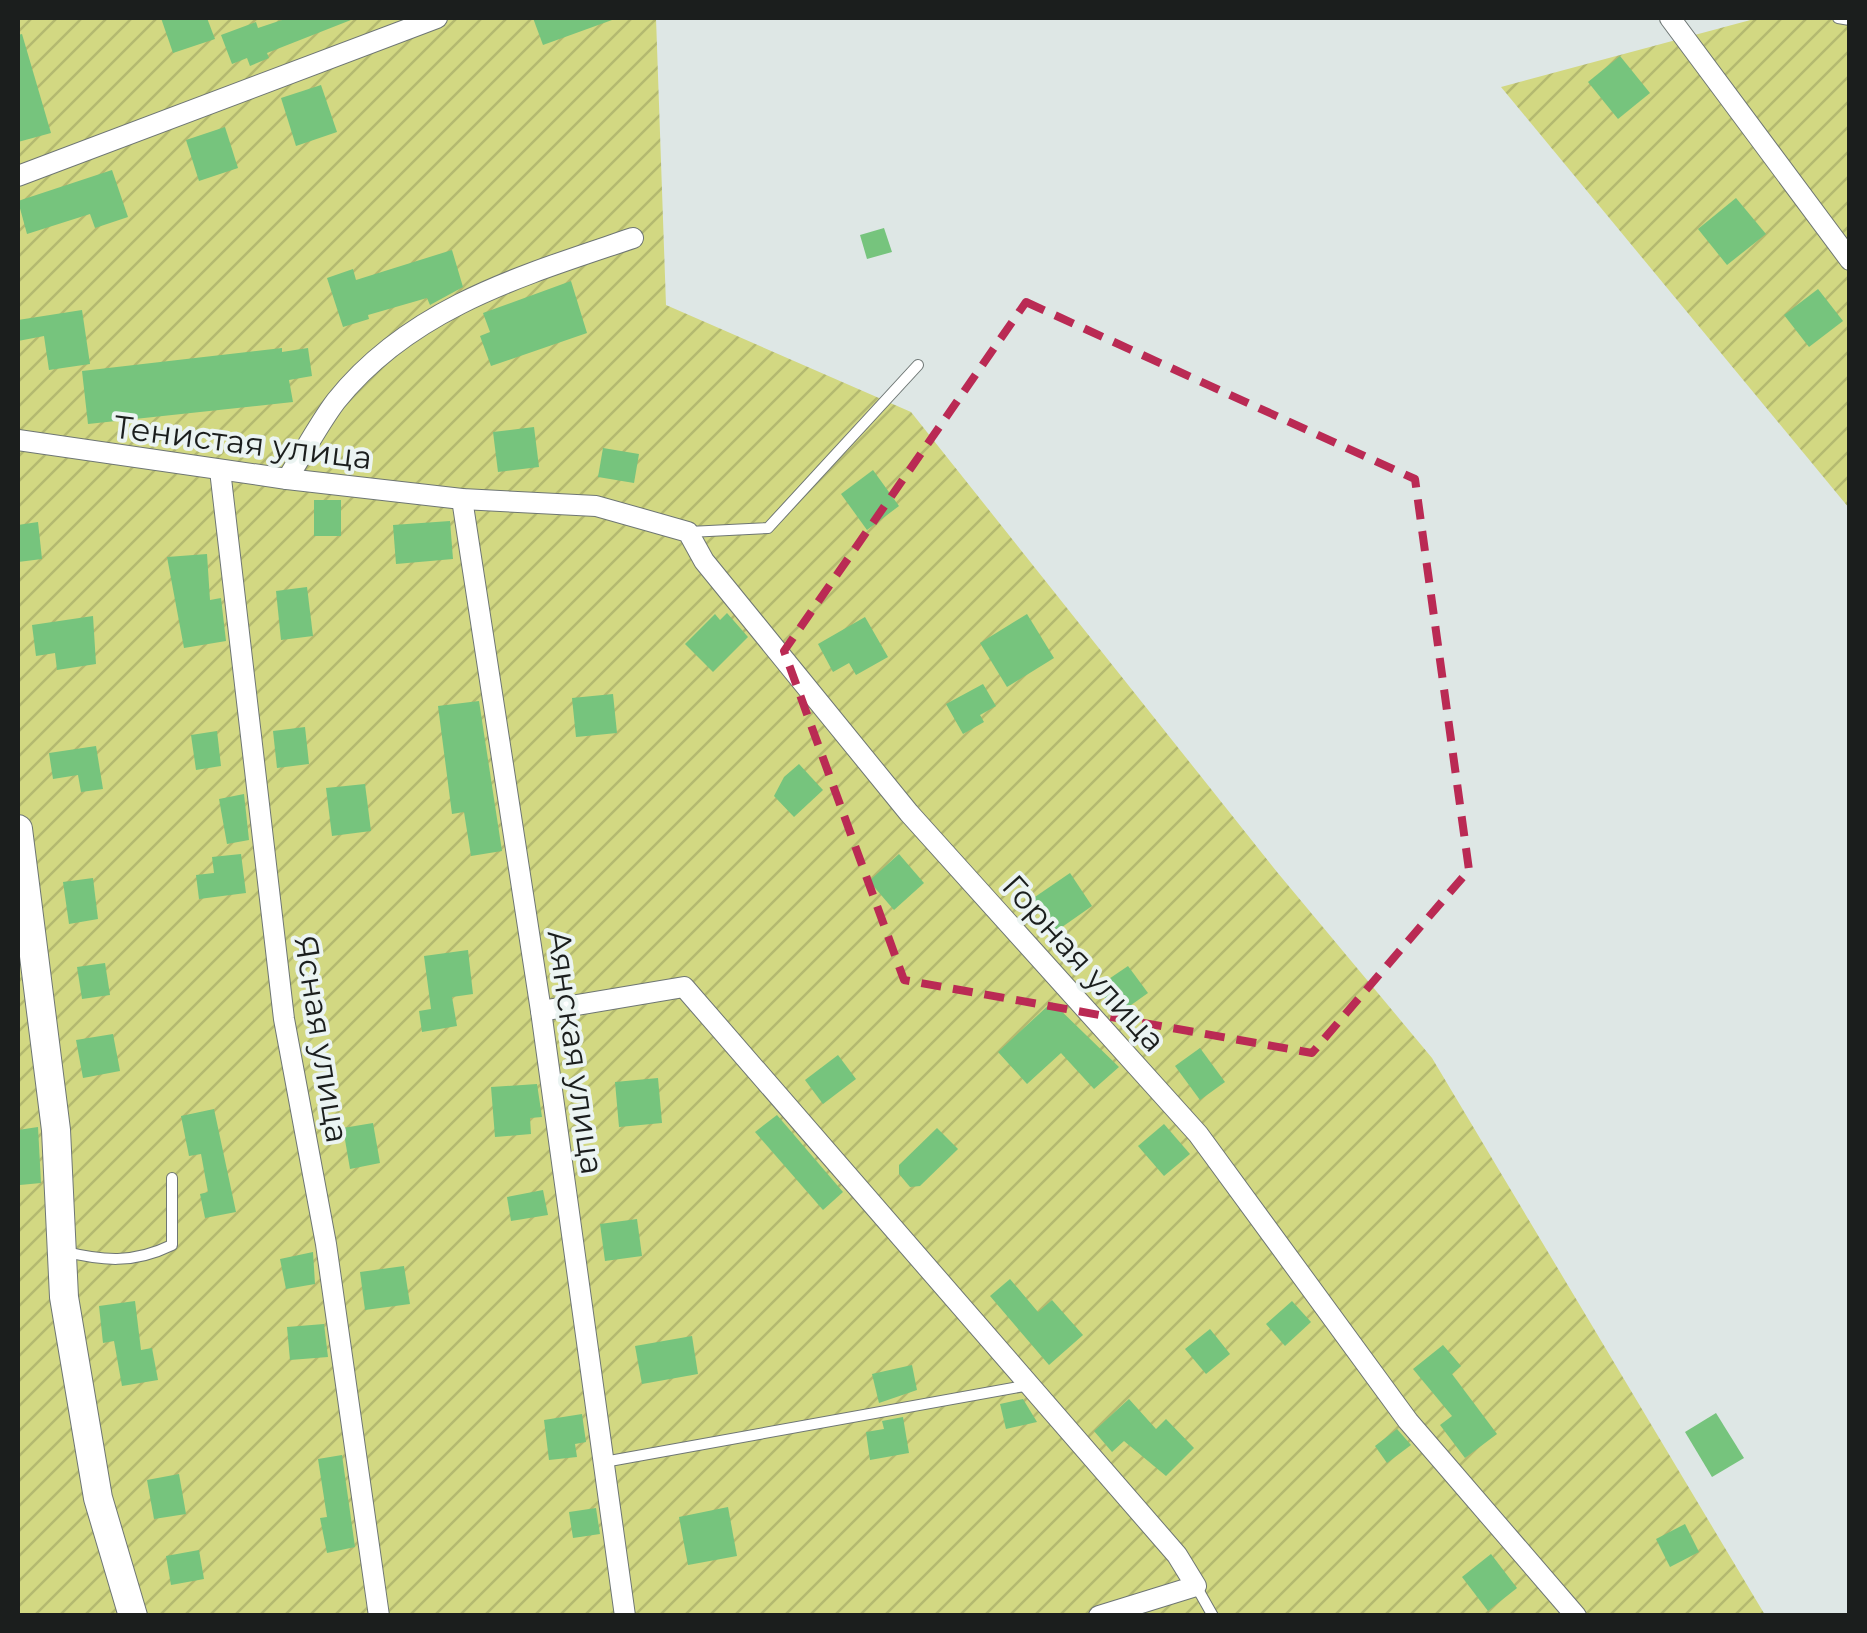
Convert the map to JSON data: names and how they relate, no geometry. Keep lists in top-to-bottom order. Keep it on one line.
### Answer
{"streets":{"street":["Тенистая улица","Горная улица","Ясная улица","Аянская улица"]},"crossings":[["Тенистая улица","Ясная улица"],["Тенистая улица","Аянская улица"]]}
